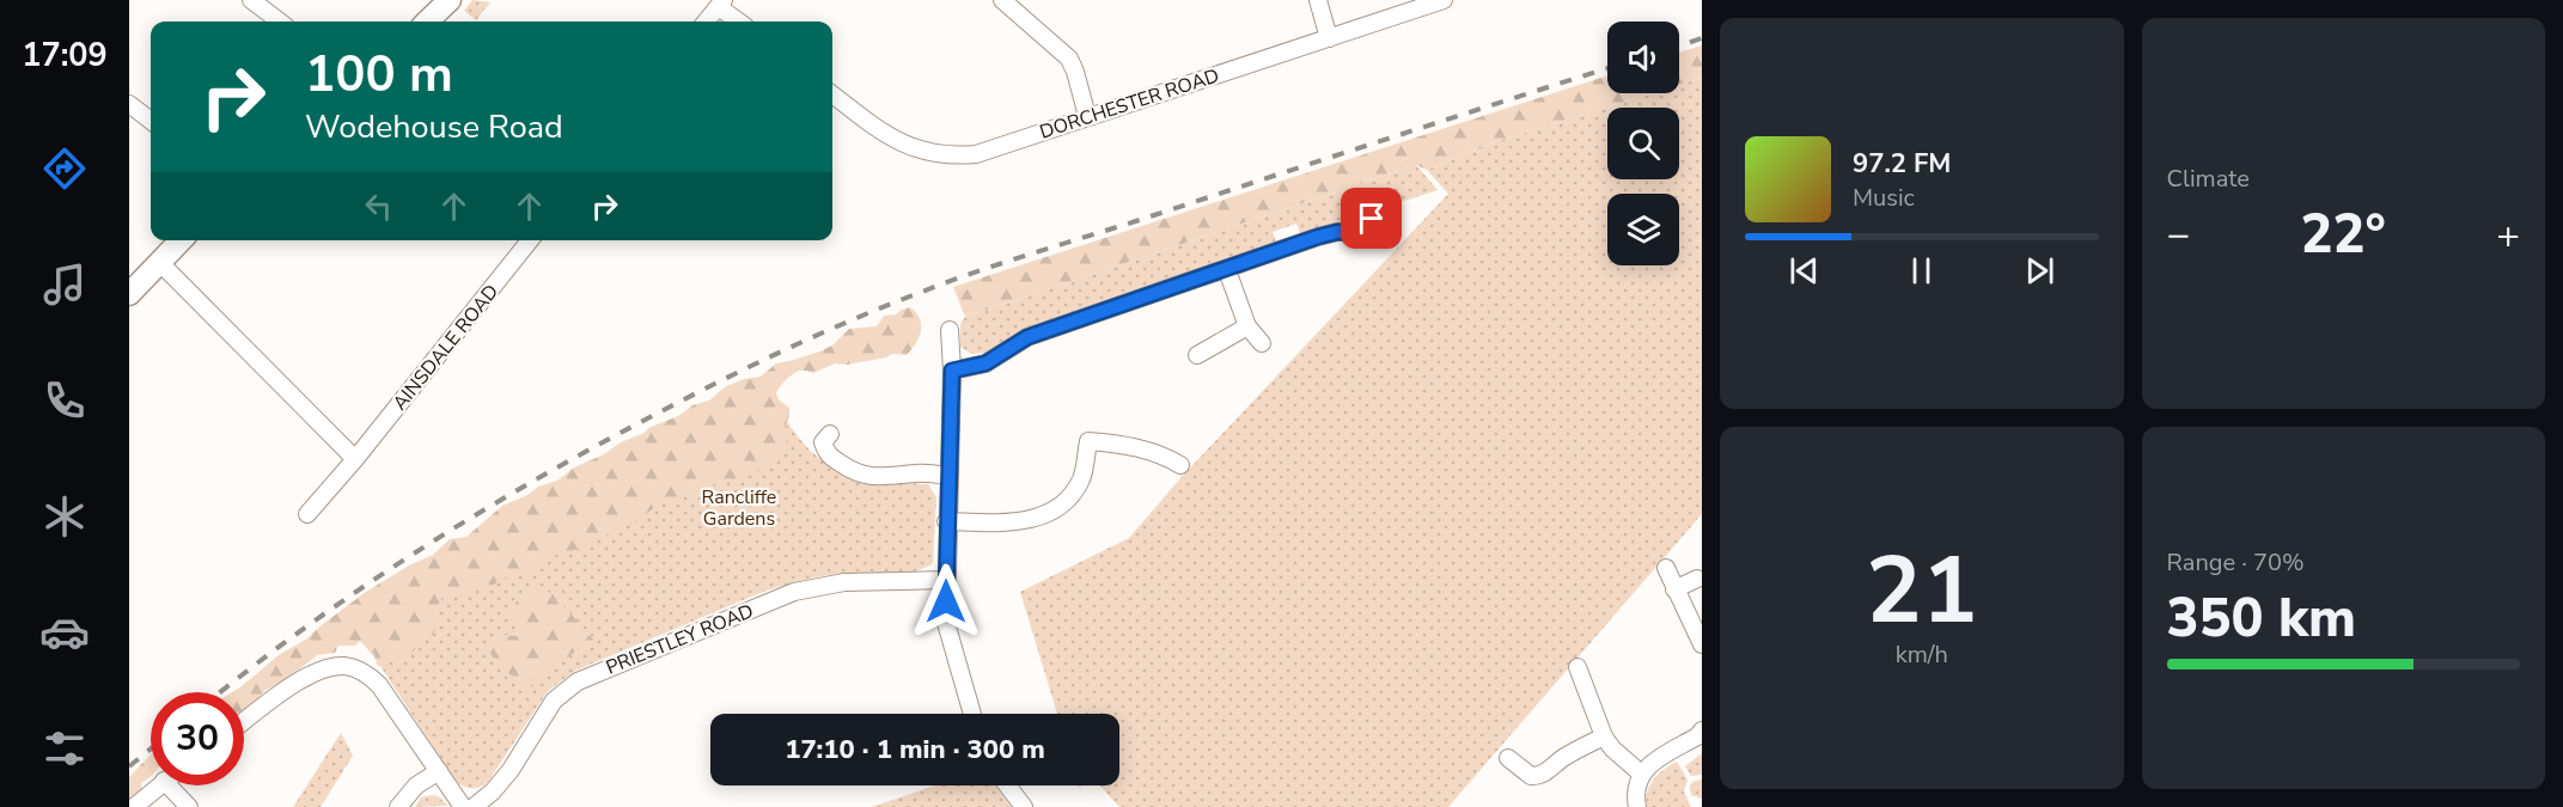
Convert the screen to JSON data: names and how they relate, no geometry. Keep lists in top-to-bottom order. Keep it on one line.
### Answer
{"streets":{"street":["DORCHESTER ROAD","AINSDALE ROAD","PRIESTLEY ROAD"]},"parks":["Rancliffe Gardens"],"page":{"tabs":"17:09","tile":["Climate",["21","km/h"],["Range · 70%","350 km"]],"turn":["100 m","Wodehouse Road"],"song":["97.2 FM","Music"],"heat":["−","22°","+"],"limit":"30","trip":"17:10 · 1 min · 300 m"}}
